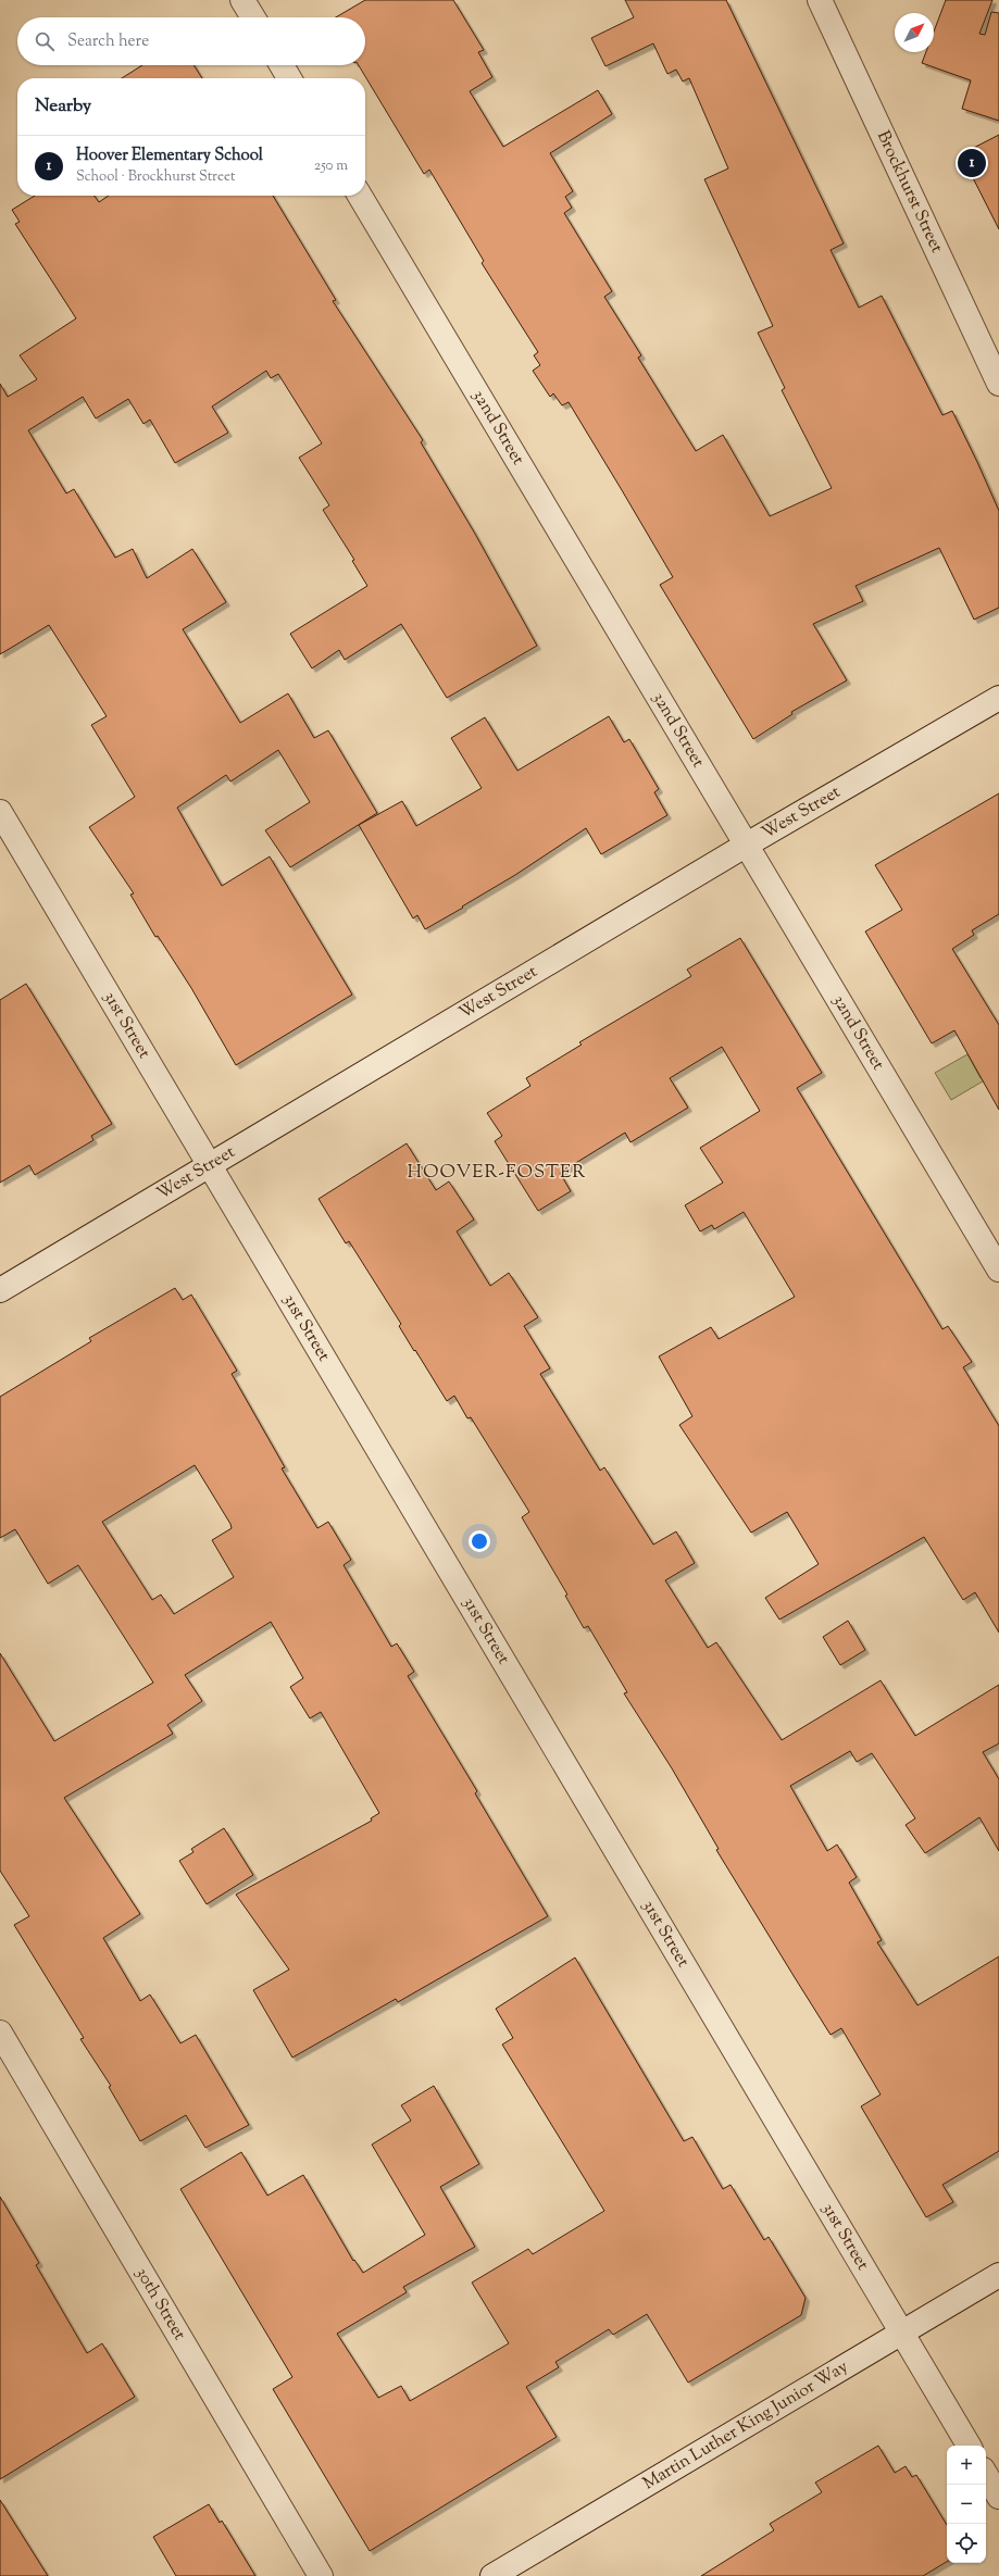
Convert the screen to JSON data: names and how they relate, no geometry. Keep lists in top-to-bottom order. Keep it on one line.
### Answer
{"streets":{"street":["Brockhurst Street","32nd Street","West Street","31st Street","30th Street","Martin Luther King Junior Way"]},"crossings":[["32nd Street","West Street"],["West Street","31st Street"],["31st Street","Martin Luther King Junior Way"]],"districts":["HOOVER-FOSTER"],"north":"top right","page":{"search":"Search here","heading":"Nearby","list":[{"mark":"1","name":"Hoover Elementary School","note":"School · Brockhurst Street","value":"250 m"}],"pins":"1","map_buttons":["+","−"]}}
